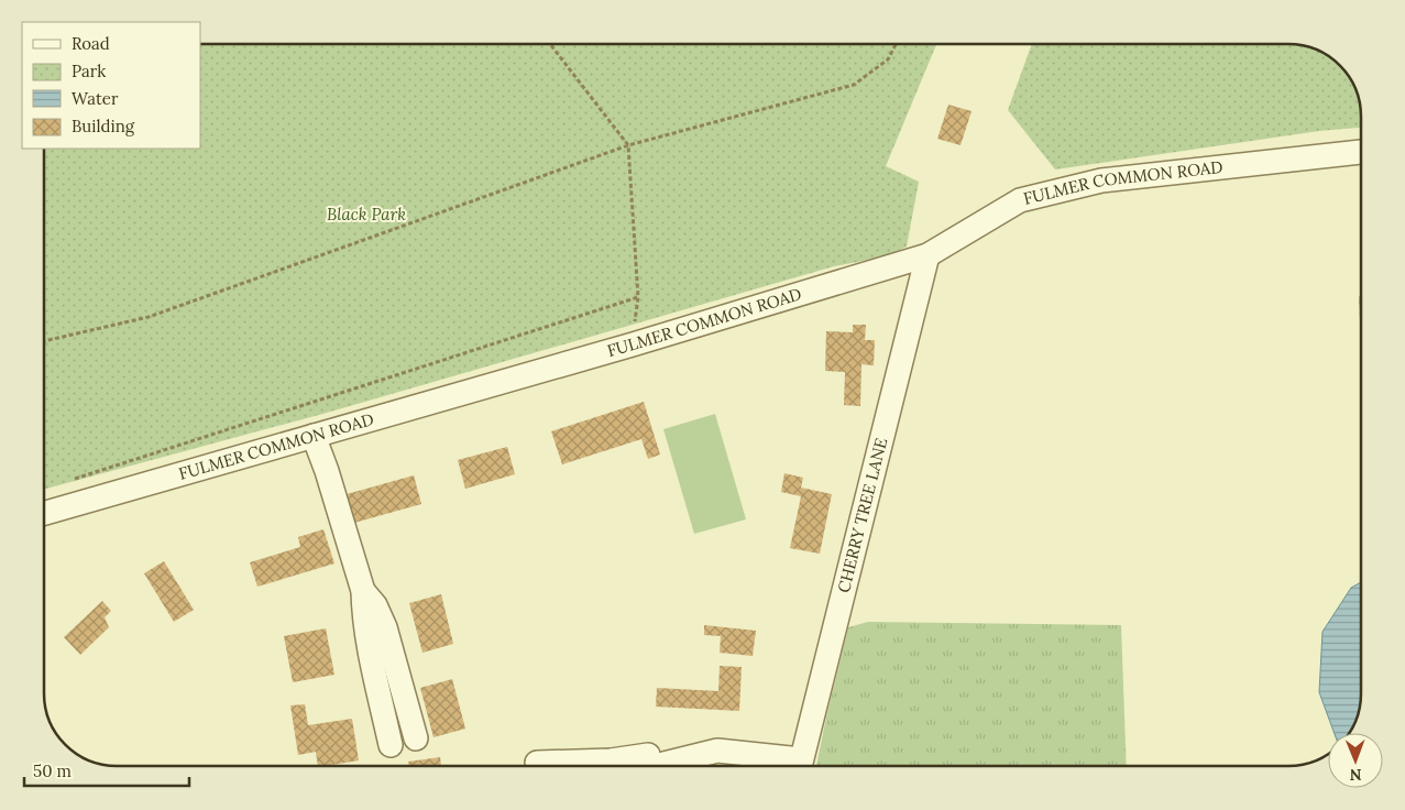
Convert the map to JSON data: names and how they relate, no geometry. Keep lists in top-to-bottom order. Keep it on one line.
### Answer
{"streets":{"street":["FULMER COMMON ROAD","CHERRY TREE LANE"]},"crossings":[["FULMER COMMON ROAD","CHERRY TREE LANE"]],"parks":["Black Park"],"legend":["Road","Park","Water","Building"],"scale_bar":"50 m","north":"bottom"}
